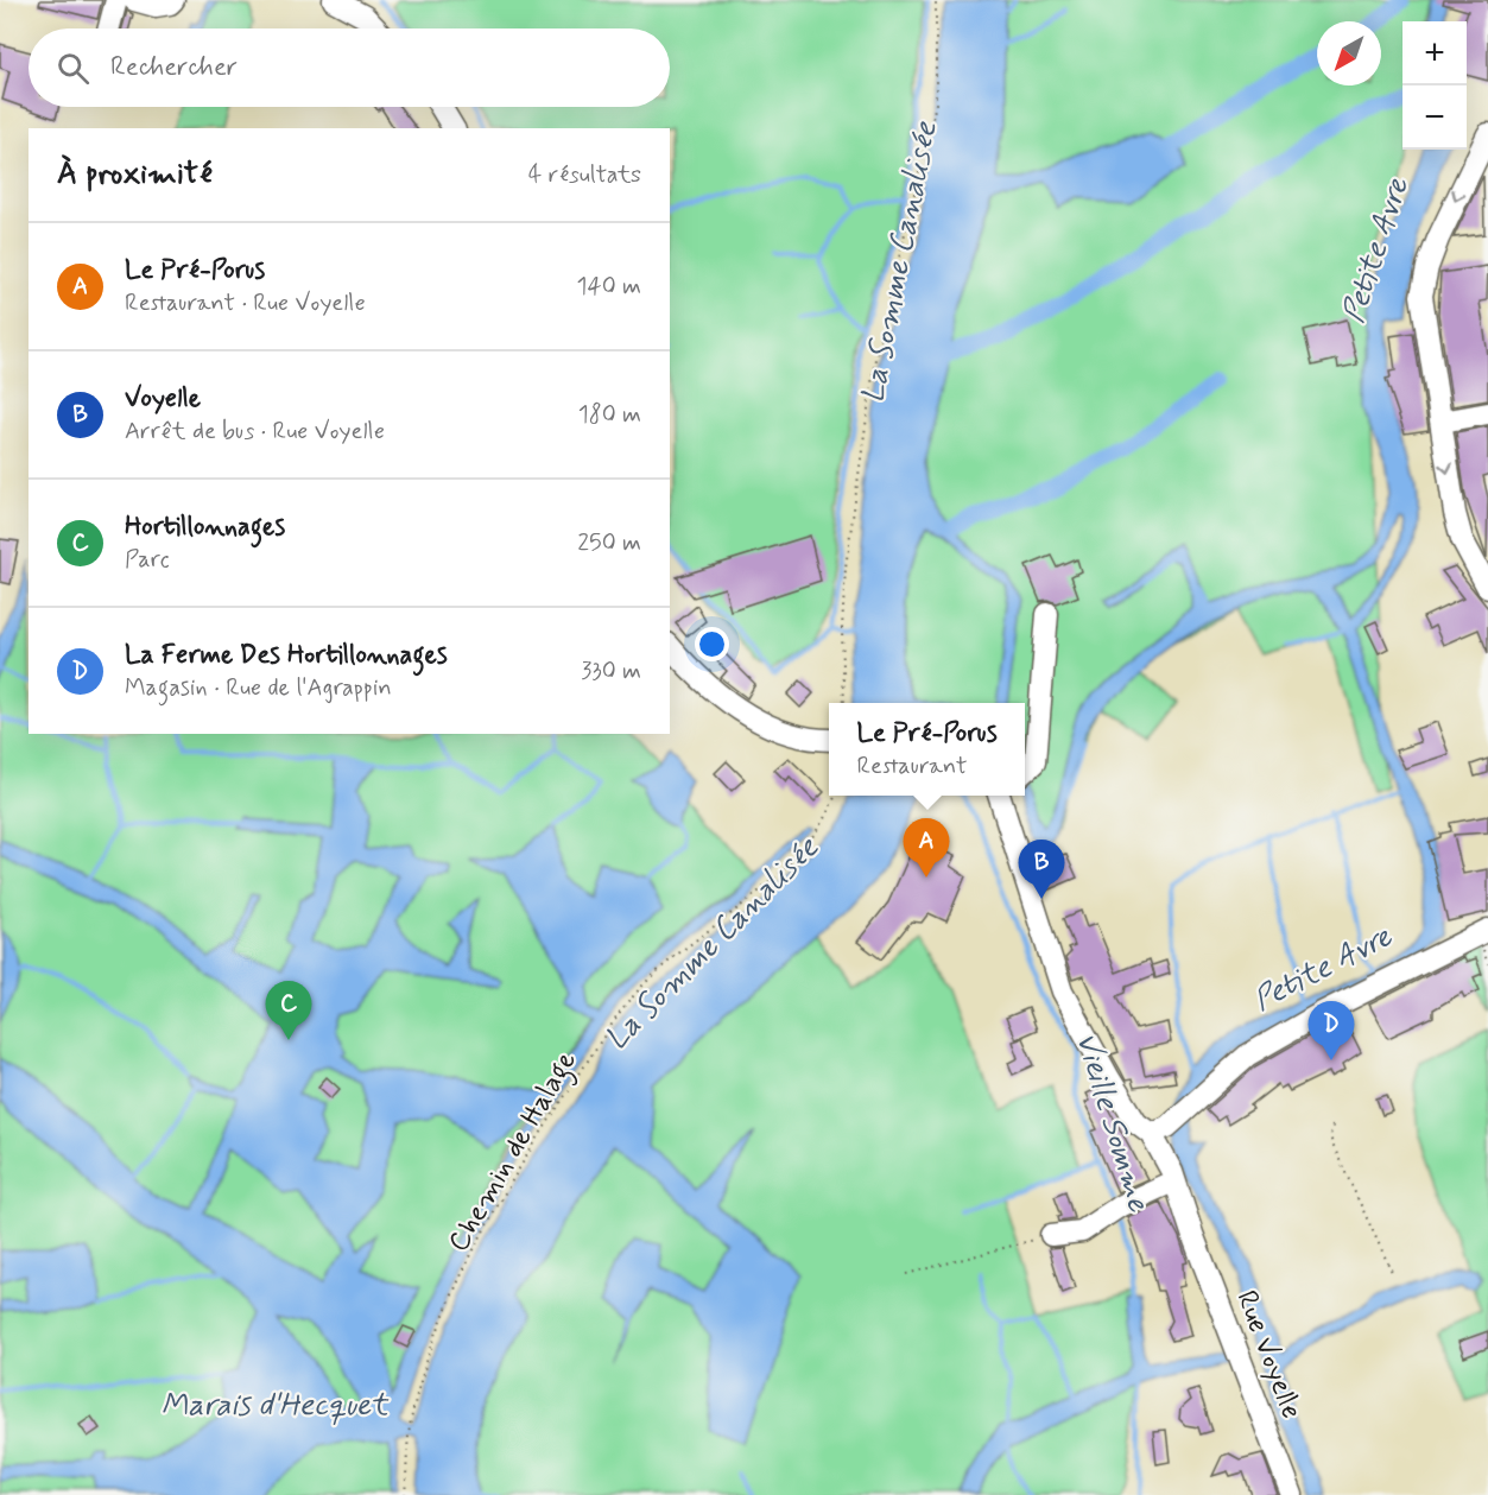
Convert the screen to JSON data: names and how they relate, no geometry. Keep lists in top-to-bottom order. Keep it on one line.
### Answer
{"streets":{"street":["Rue Voyelle"],"path":["Chemin de Halage"]},"water":["Petite Avre","La Somme Canalisée","Vieille Somme","Marais d'Hecquet"],"north":"bottom left","page":{"map_buttons":["+","−"],"search":"Rechercher","heading":["À proximité","4 résultats"],"list":[{"mark":"A","name":"Le Pré-Porus","note":"Restaurant · Rue Voyelle","value":"140 m"},{"mark":"B","name":"Voyelle","note":"Arrêt de bus · Rue Voyelle","value":"180 m"},{"mark":"C","name":"Hortillonnages","note":"Parc","value":"250 m"},{"mark":"D","name":"La Ferme Des Hortillonnages","note":"Magasin · Rue de l'Agrappin","value":"330 m"}],"popup":["Le Pré-Porus","Restaurant"],"pins":["A","B","C","D"]}}
